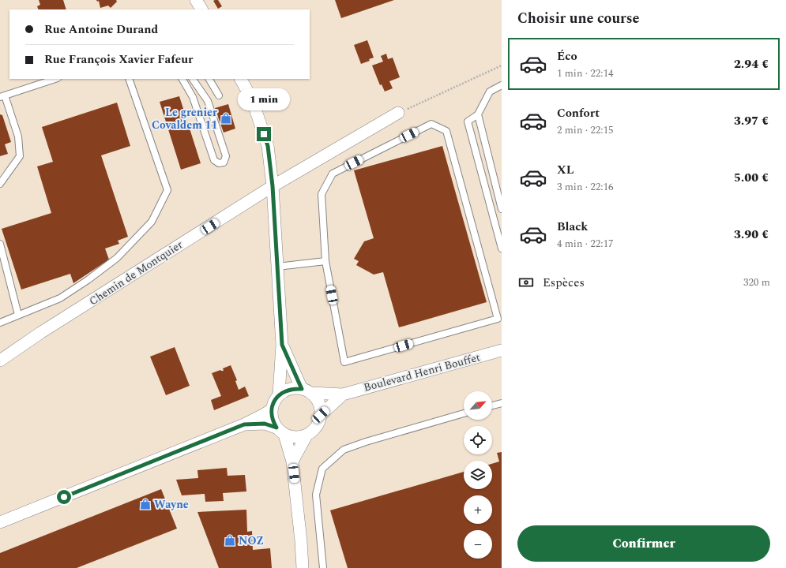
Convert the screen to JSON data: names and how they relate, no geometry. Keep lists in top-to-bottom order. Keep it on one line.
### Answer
{"streets":{"street":["Chemin de Montquier","Boulevard Henri Bouffet"]},"places":{"shop":["Le grenier Covaldem 11","Wayne","NOZ"]},"north":"top right","page":{"heading":"Choisir une course","banner":["Rue Antoine Durand","Rue François Xavier Fafeur"],"list":[{"name":"Éco","note":"1 min · 22:14","value":"2.94 €"},{"name":"Confort","note":"2 min · 22:15","value":"3.97 €"},{"name":"XL","note":"3 min · 22:16","value":"5.00 €"},{"name":"Black","note":"4 min · 22:17","value":"3.90 €"}],"bubble":"1 min","pay":["Espèces","320 m"],"map_buttons":["+","−"],"buttons":"Confirmer"}}
